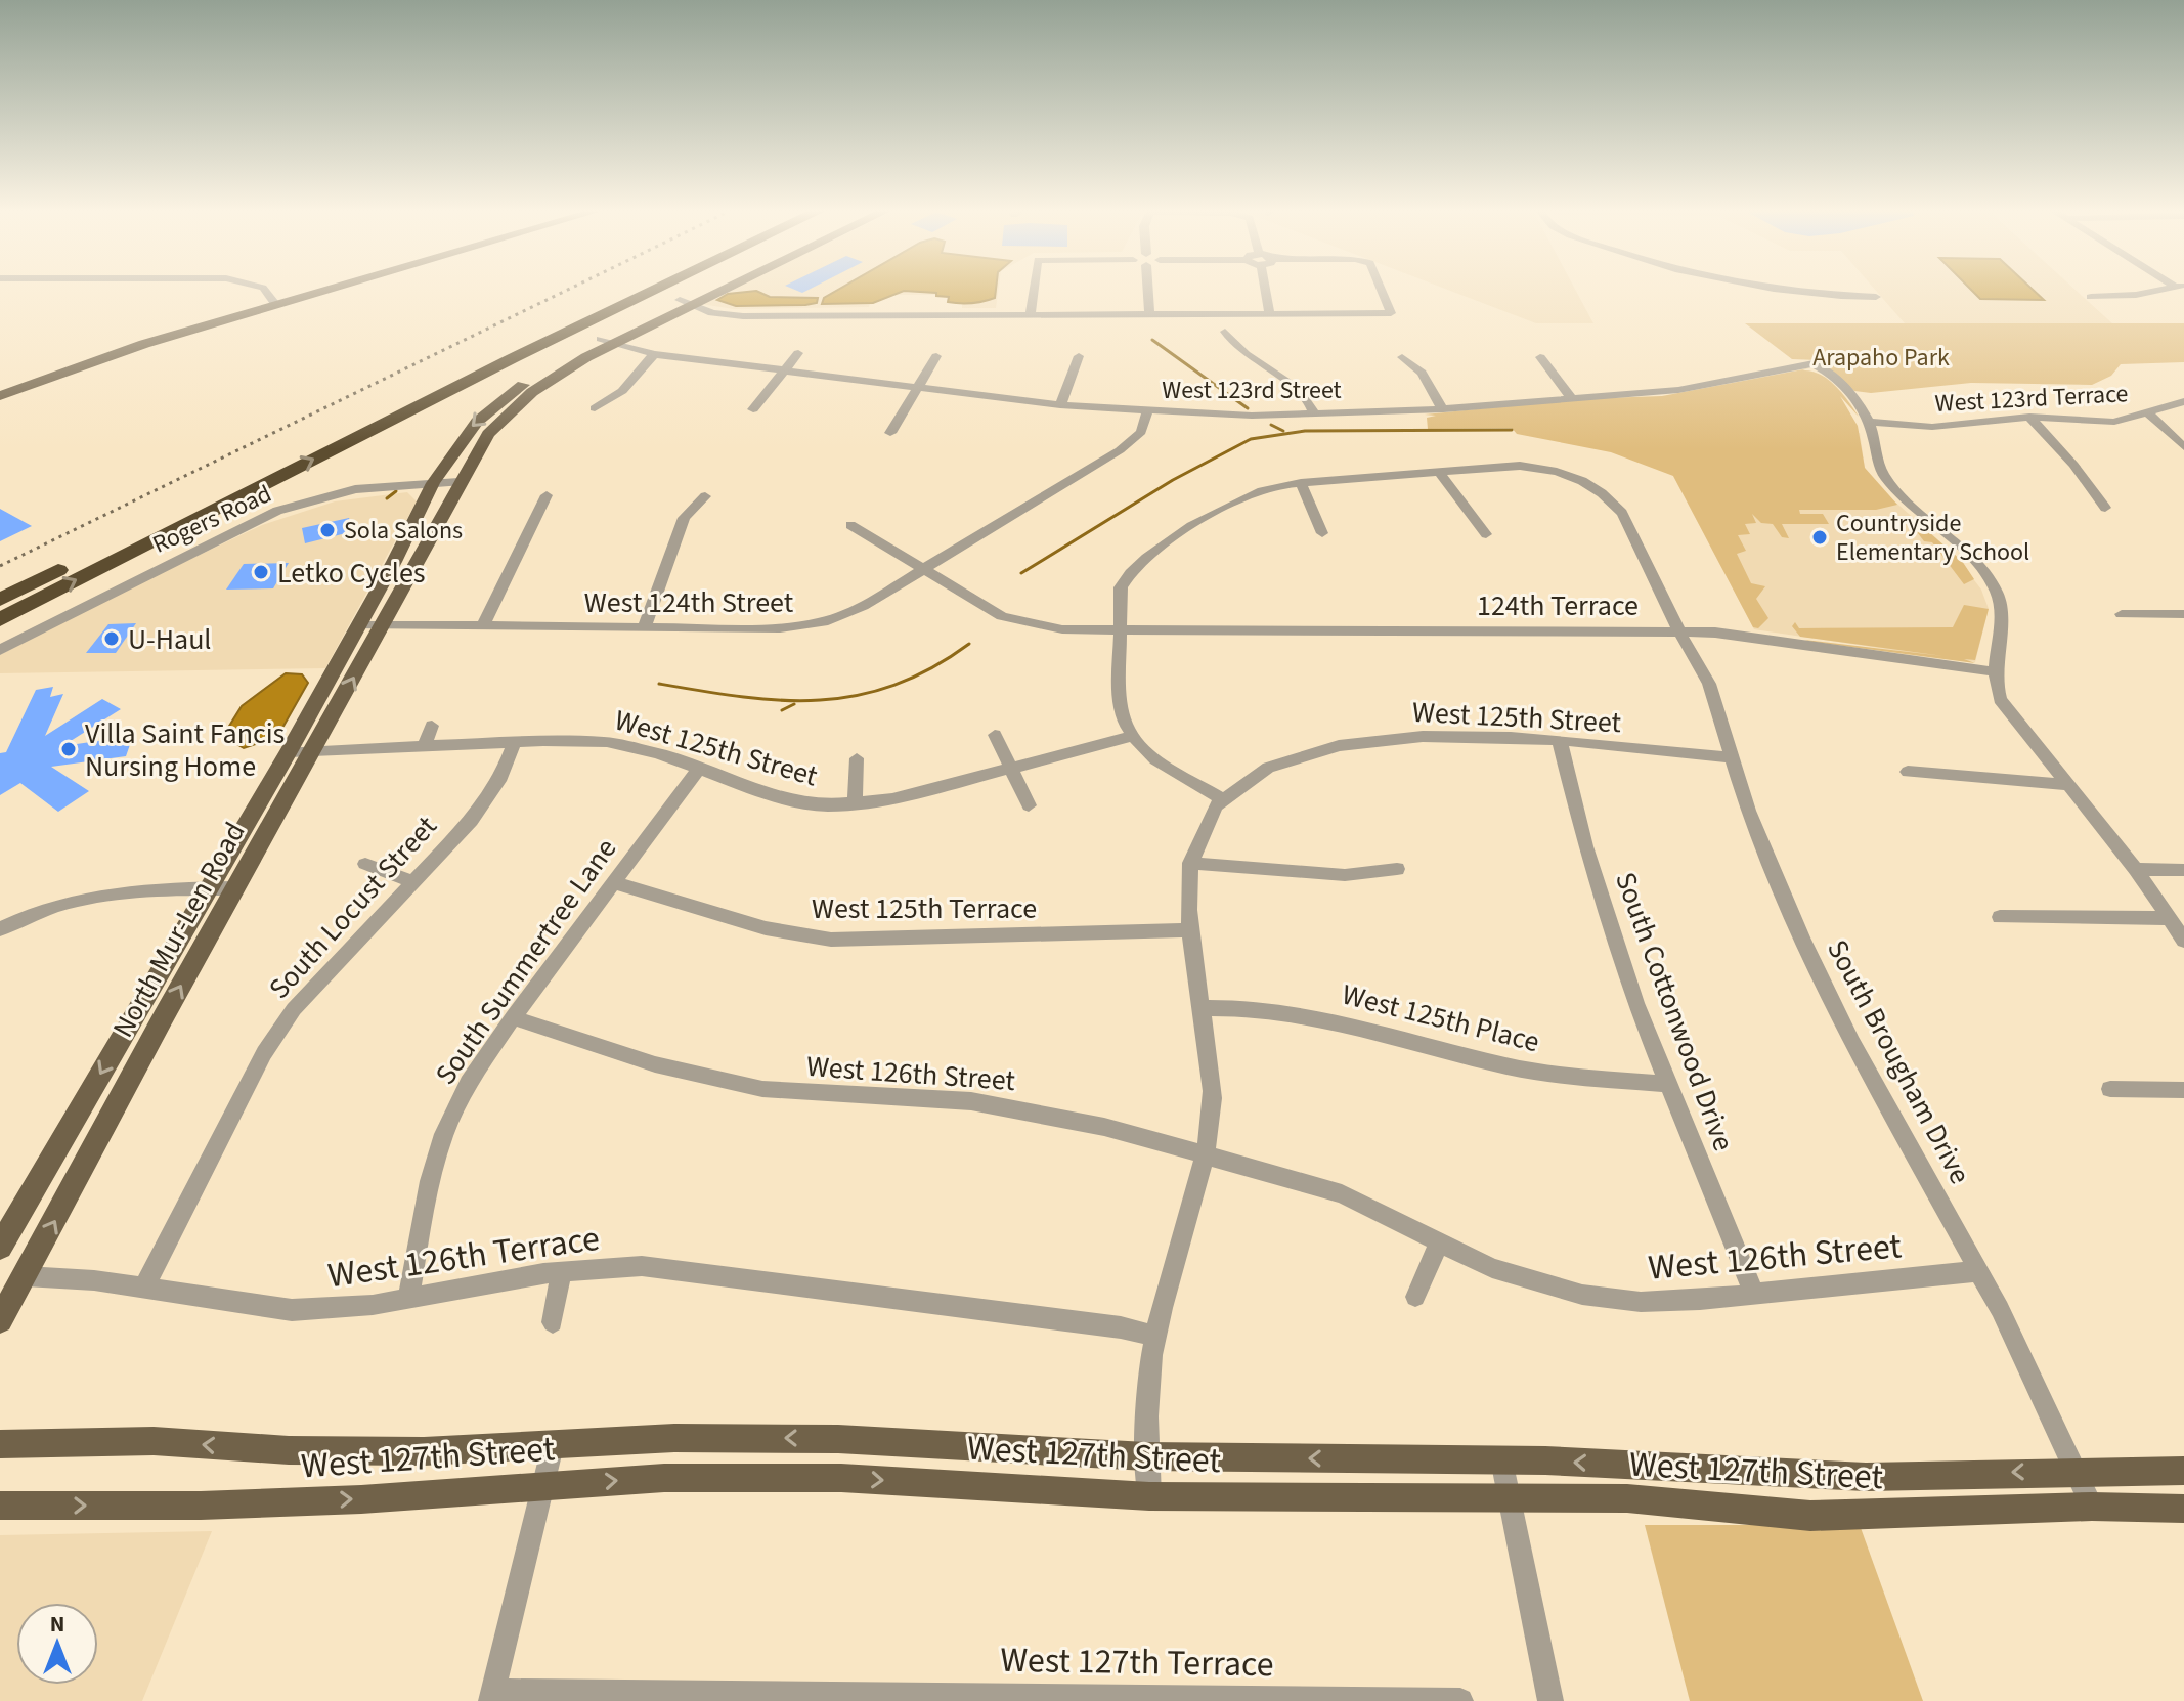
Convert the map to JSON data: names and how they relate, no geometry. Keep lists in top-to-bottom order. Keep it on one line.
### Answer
{"streets":{"main road":["North Mur-Len Road","West 127th Street"],"street":["West 123rd Street","West 123rd Terrace","Rogers Road","West 124th Street","124th Terrace","West 125th Street","South Locust Street","West 125th Terrace","South Summertree Lane","South Cottonwood Drive","West 125th Place","South Brougham Drive","West 126th Street","West 126th Terrace","West 127th Terrace"]},"crossings":[["West 123rd Street","West 123rd Terrace"],["West 123rd Street","West 124th Street"],["West 123rd Street","North Mur-Len Road"],["Rogers Road","North Mur-Len Road"],["West 124th Street","124th Terrace"],["West 124th Street","North Mur-Len Road"],["124th Terrace","South Brougham Drive"],["West 125th Street","South Locust Street"],["West 125th Street","North Mur-Len Road"],["West 125th Street","South Summertree Lane"],["West 125th Street","South Cottonwood Drive"],["West 125th Street","South Brougham Drive"],["South Locust Street","West 126th Terrace"],["West 125th Terrace","South Summertree Lane"],["North Mur-Len Road","West 126th Terrace"],["South Summertree Lane","West 126th Street"],["South Summertree Lane","West 126th Terrace"],["South Cottonwood Drive","West 125th Place"],["South Cottonwood Drive","West 126th Street"],["South Brougham Drive","West 126th Street"],["South Brougham Drive","West 127th Street"]],"parks":["Arapaho Park"],"places":["Sola Salons","Countryside Elementary School","Letko Cycles","U-Haul","Villa Saint Fancis Nursing Home"],"north":"top"}
